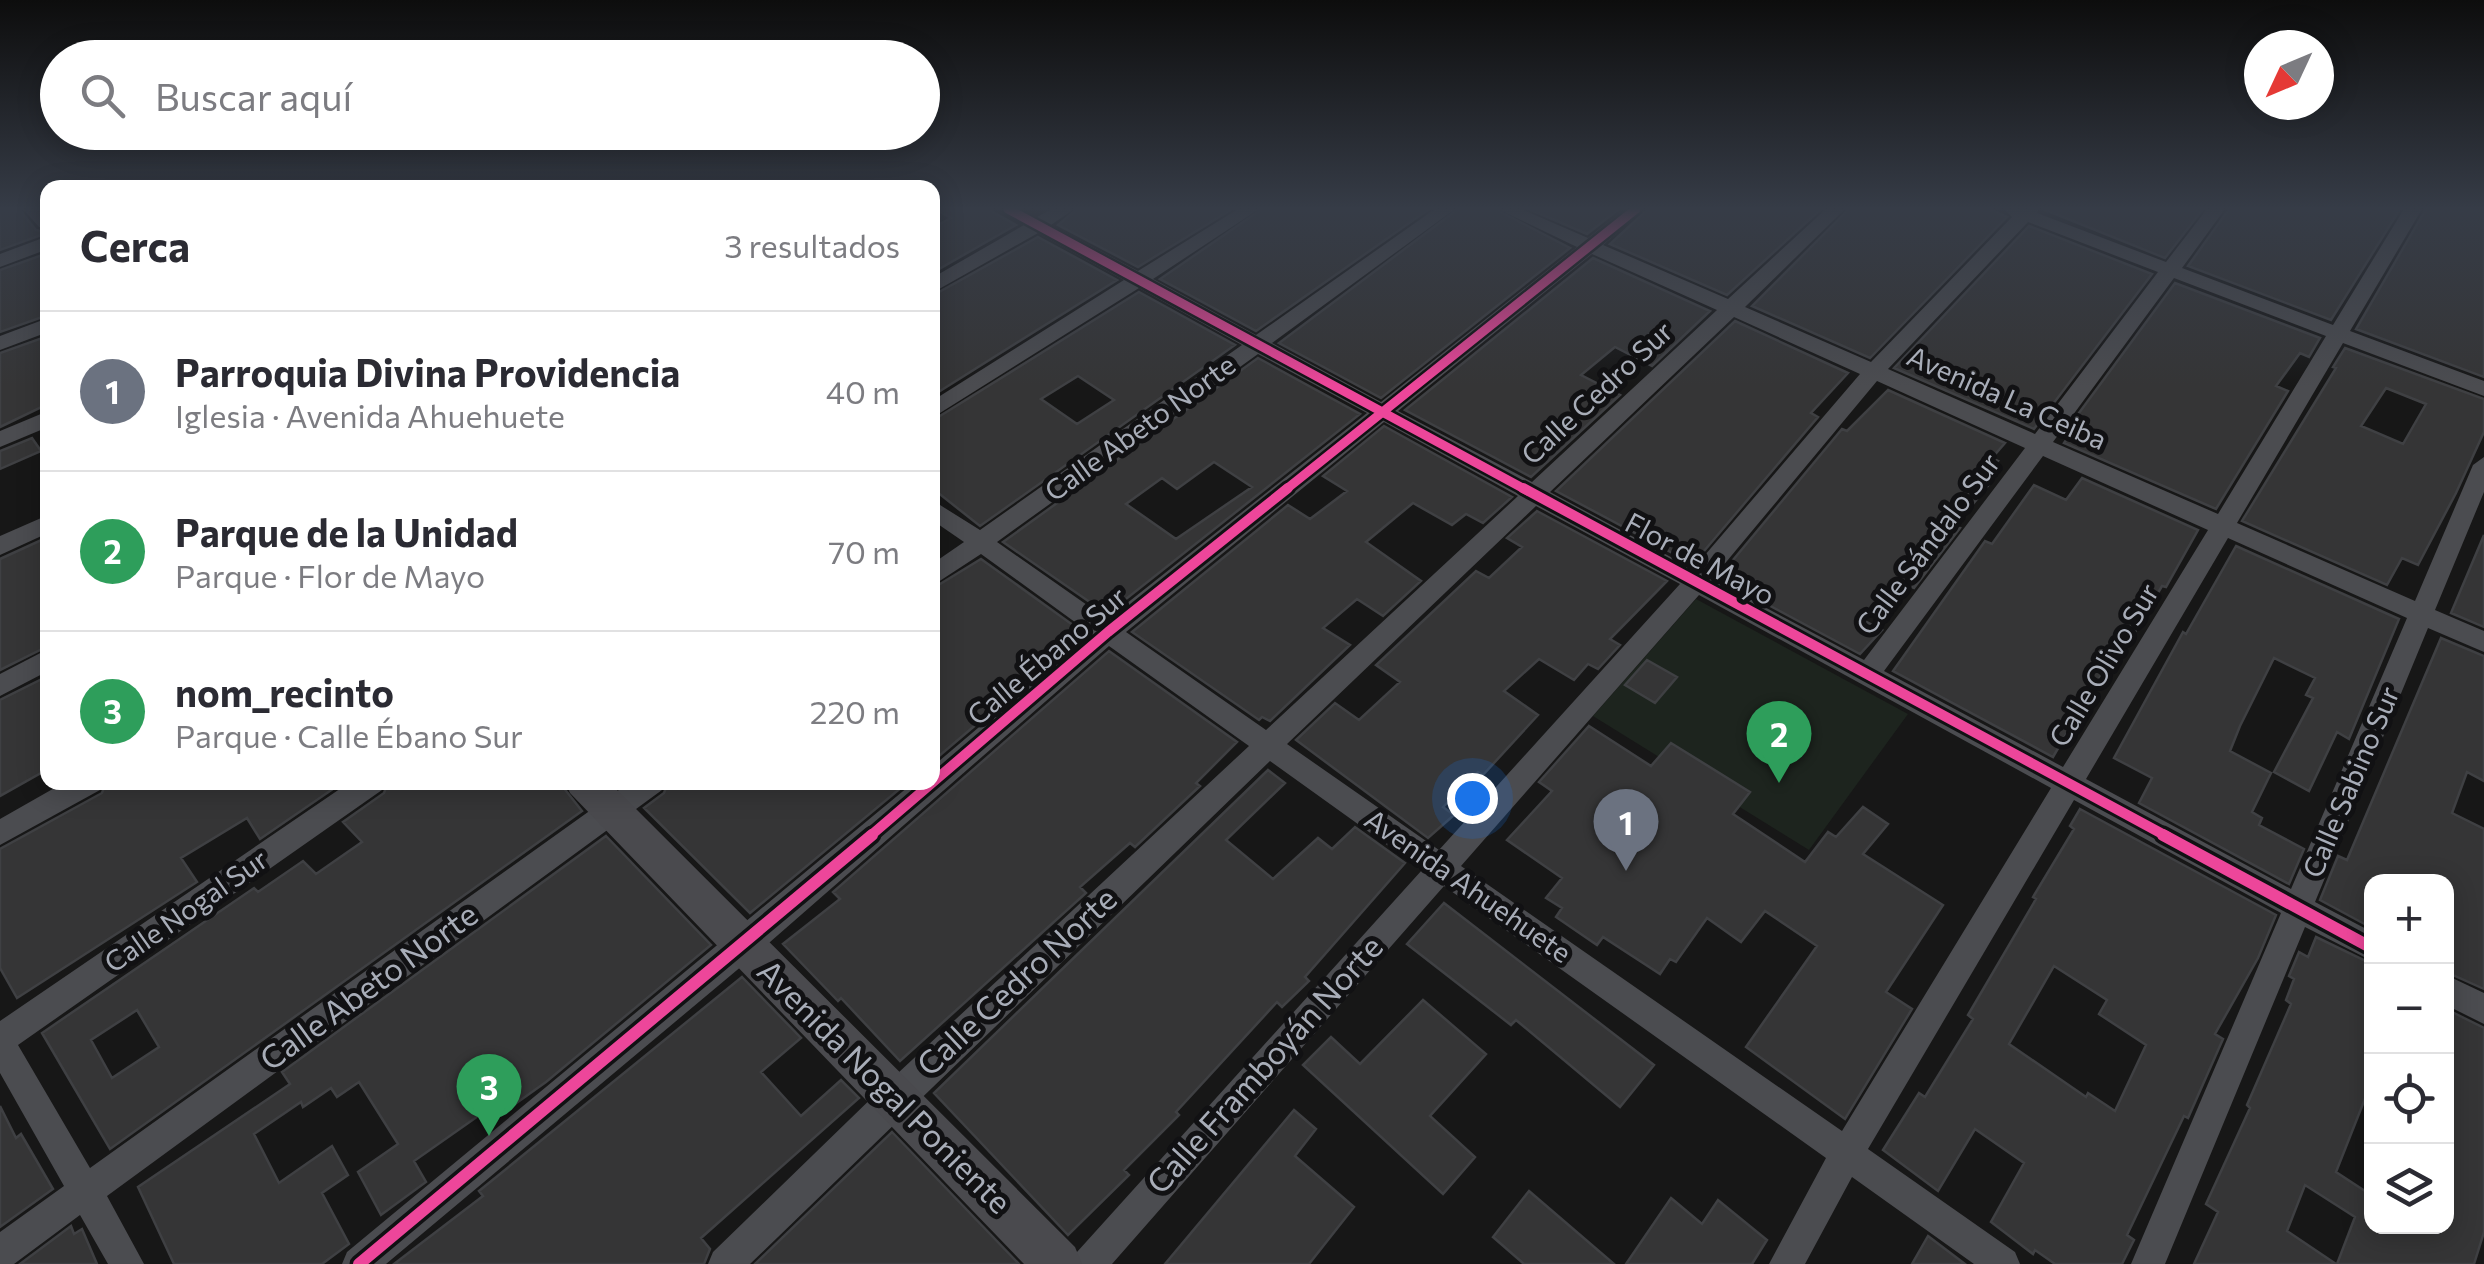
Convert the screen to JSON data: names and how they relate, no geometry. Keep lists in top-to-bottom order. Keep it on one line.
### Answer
{"streets":{"street":["Calle Cedro Sur","Avenida La Ceiba","Calle Abeto Norte","Calle Sándalo Sur","Flor de Mayo","Calle Ébano Sur","Calle Olivo Sur","Calle Sabino Sur","Avenida Ahuehuete","Calle Nogal Sur","Calle Cedro Norte","Calle Framboyán Norte","Avenida Nogal Poniente"]},"crossings":[["Calle Cedro Sur","Avenida La Ceiba"],["Calle Cedro Sur","Flor de Mayo"],["Calle Cedro Sur","Avenida Ahuehuete"],["Calle Cedro Sur","Calle Cedro Norte"],["Avenida La Ceiba","Calle Sándalo Sur"],["Avenida La Ceiba","Calle Olivo Sur"],["Avenida La Ceiba","Calle Sabino Sur"],["Avenida La Ceiba","Calle Framboyán Norte"],["Calle Abeto Norte","Flor de Mayo"],["Calle Abeto Norte","Avenida Ahuehuete"],["Calle Abeto Norte","Avenida Nogal Poniente"],["Calle Sándalo Sur","Flor de Mayo"],["Flor de Mayo","Calle Ébano Sur"],["Flor de Mayo","Calle Olivo Sur"],["Flor de Mayo","Calle Sabino Sur"],["Flor de Mayo","Calle Framboyán Norte"],["Calle Ébano Sur","Avenida Ahuehuete"],["Calle Ébano Sur","Avenida Nogal Poniente"],["Calle Olivo Sur","Avenida Ahuehuete"],["Avenida Ahuehuete","Calle Cedro Norte"],["Avenida Ahuehuete","Calle Framboyán Norte"],["Calle Cedro Norte","Avenida Nogal Poniente"]],"north":"bottom left","page":{"search":"Buscar aquí","heading":["Cerca","3 resultados"],"list":[{"mark":"1","name":"Parroquia Divina Providencia","note":"Iglesia · Avenida Ahuehuete","value":"40 m"},{"mark":"2","name":"Parque de la Unidad","note":"Parque · Flor de Mayo","value":"70 m"},{"mark":"3","name":"nom_recinto","note":"Parque · Calle Ébano Sur","value":"220 m"}],"pins":["2","1","3"],"map_buttons":["+","−"]}}
